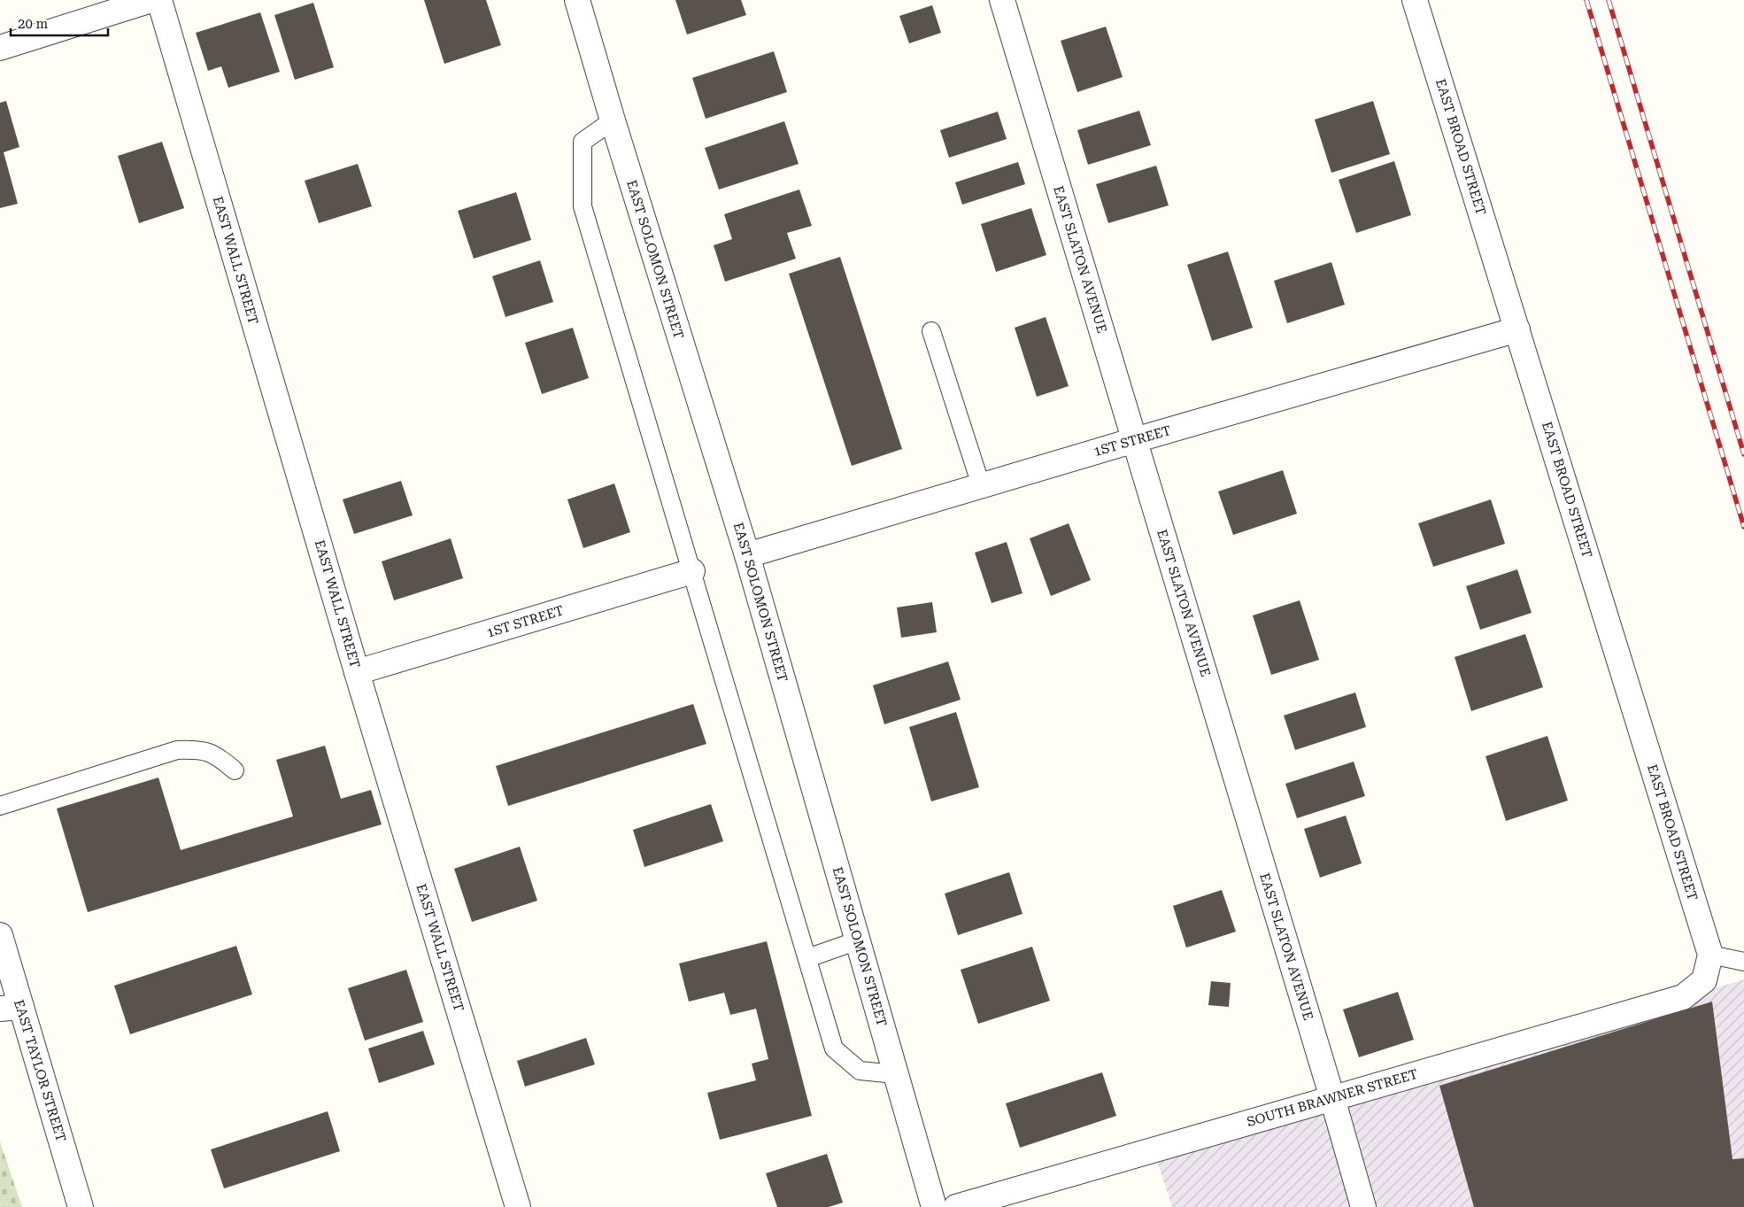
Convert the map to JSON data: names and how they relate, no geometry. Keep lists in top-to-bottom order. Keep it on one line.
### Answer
{"streets":{"street":["EAST BROAD STREET","EAST SOLOMON STREET","EAST SLATON AVENUE","EAST WALL STREET","1ST STREET","EAST TAYLOR STREET","SOUTH BRAWNER STREET"]},"crossings":[["EAST BROAD STREET","1ST STREET"],["EAST BROAD STREET","SOUTH BRAWNER STREET"],["EAST SOLOMON STREET","1ST STREET"],["EAST SLATON AVENUE","1ST STREET"],["EAST SLATON AVENUE","SOUTH BRAWNER STREET"],["EAST WALL STREET","1ST STREET"]],"scale_bar":"20 m"}
